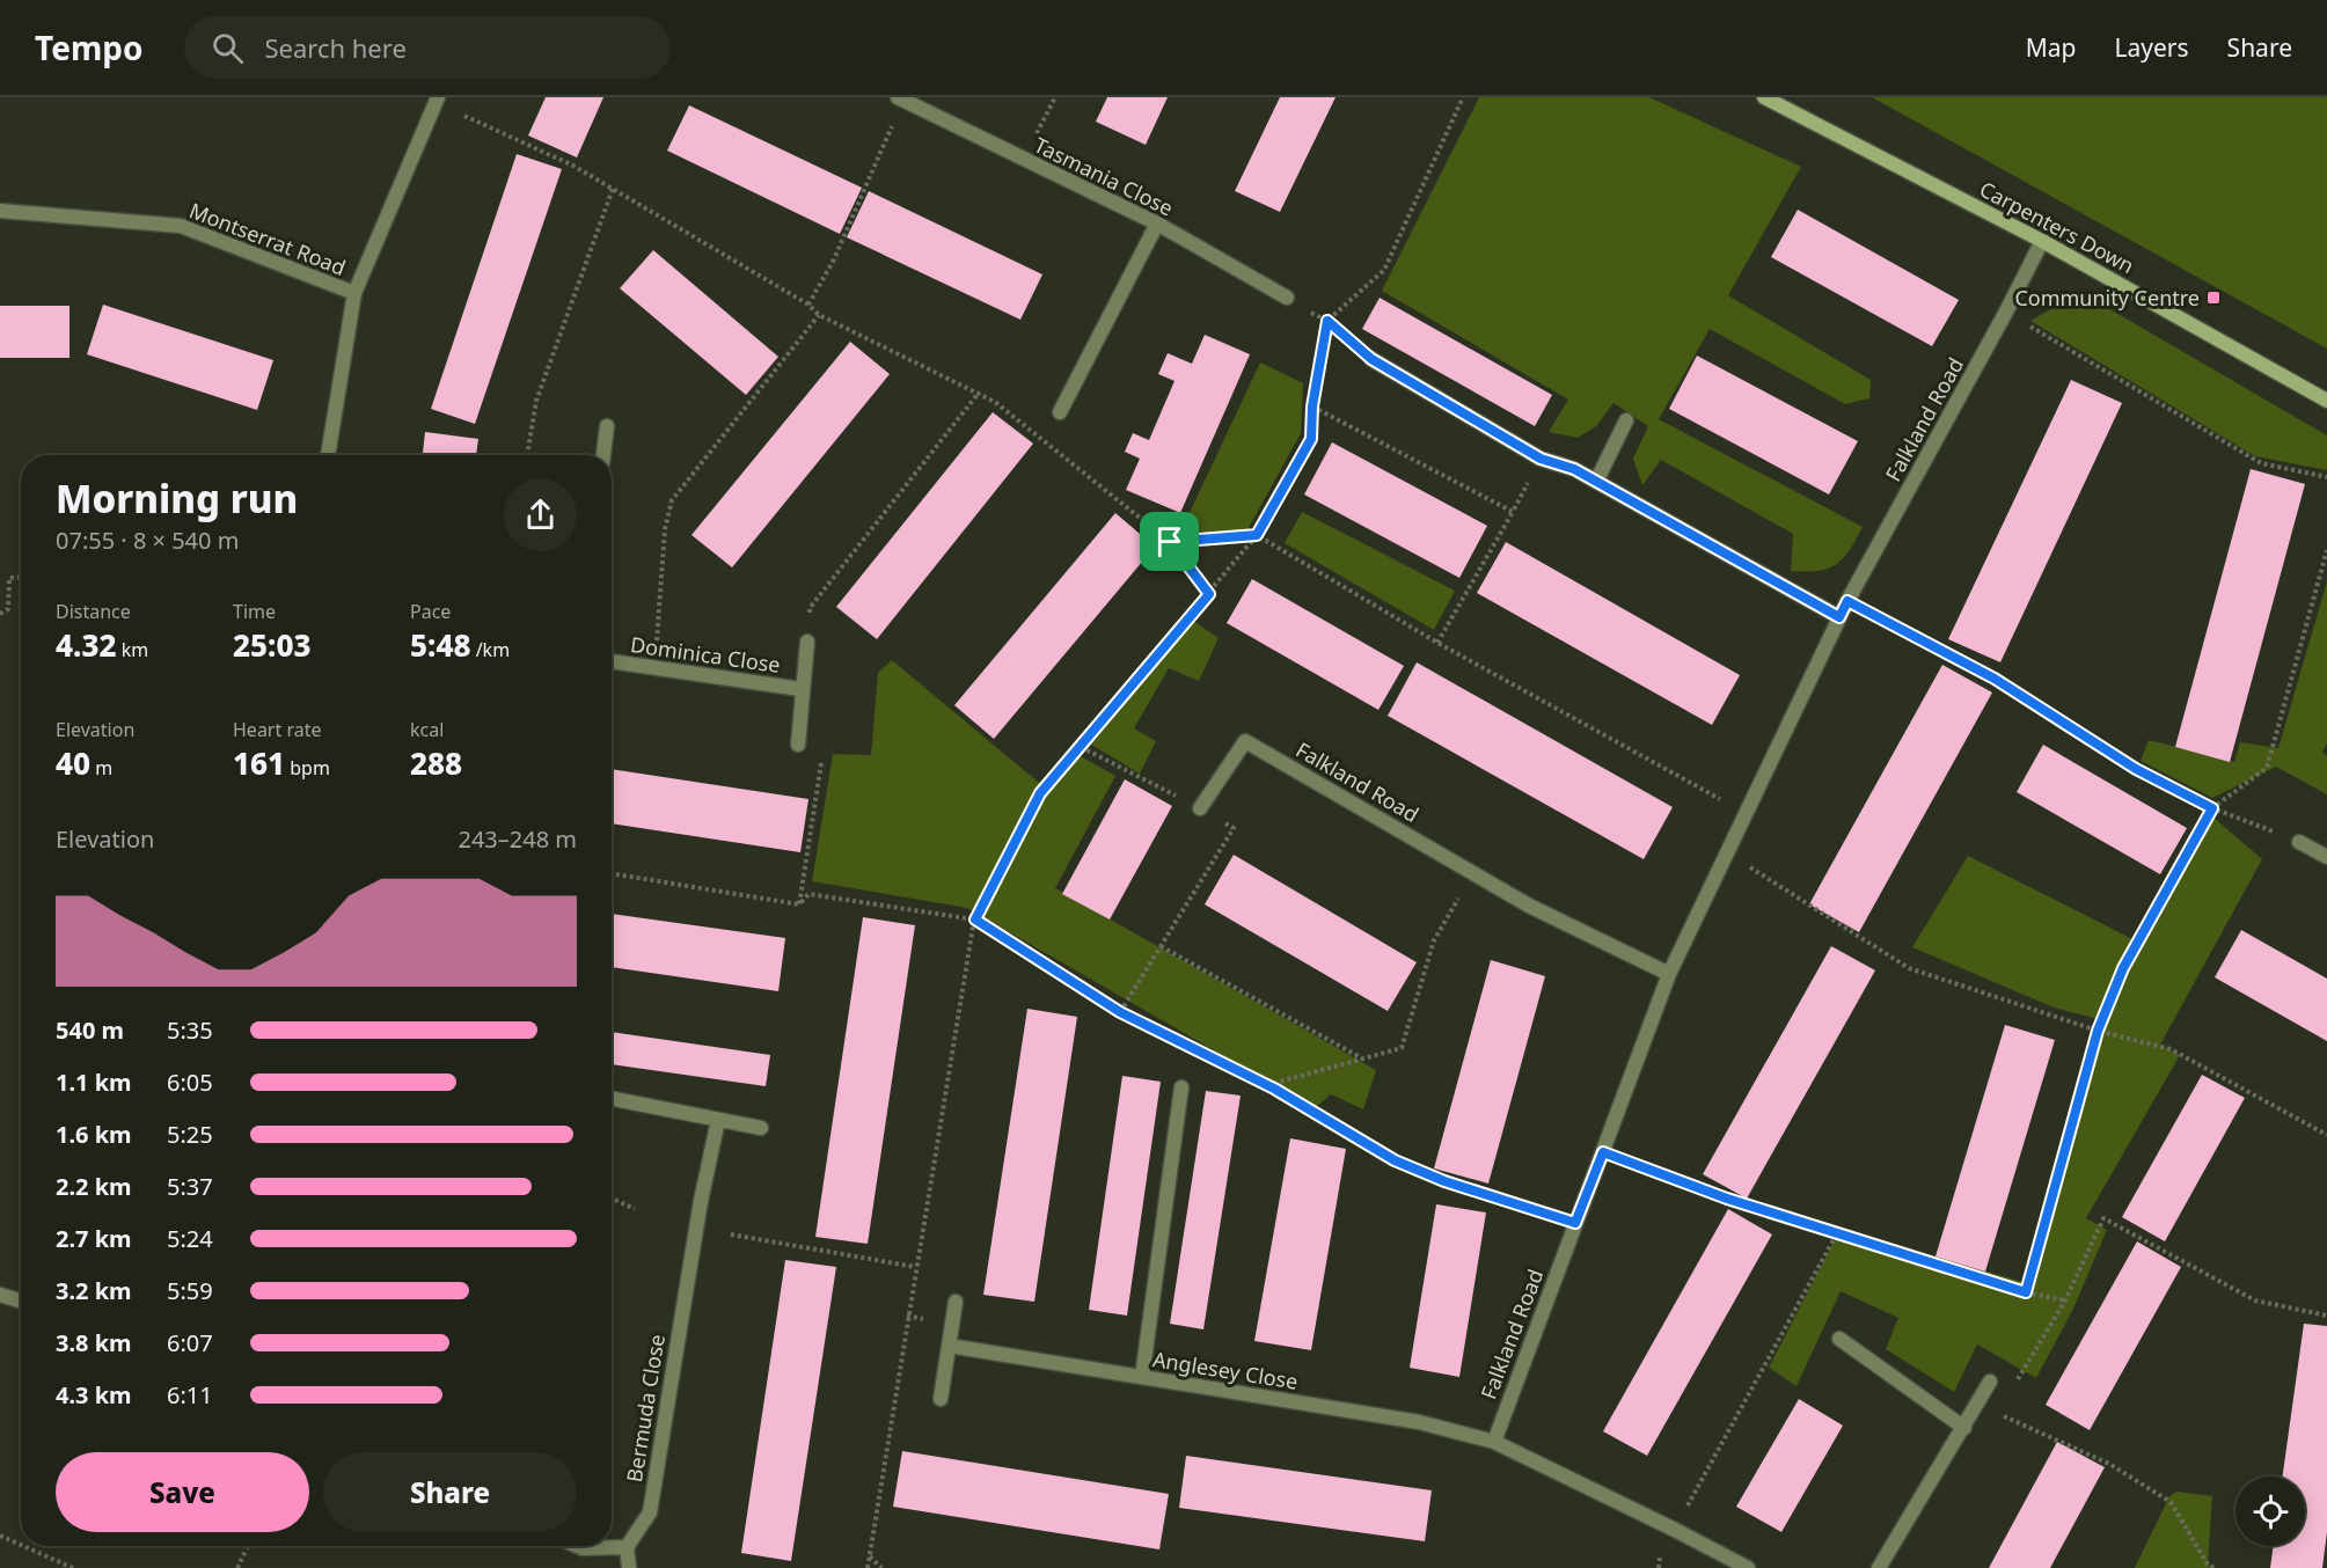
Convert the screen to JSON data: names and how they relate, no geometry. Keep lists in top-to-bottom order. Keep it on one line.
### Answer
{"streets":{"street":["Tasmania Close","Carpenters Down","Montserrat Road","Falkland Road","Dominica Close","Anglesey Close","Bermuda Close"]},"crossings":[["Carpenters Down","Falkland Road"],["Falkland Road","Anglesey Close"]],"places":{"transit":["Community Centre"]},"page":{"header":"Tempo","search":"Search here","nav":["Map","Layers","Share"],"heading":["Morning run","07:55 · 8 × 540 m"],"stats":[["Distance","4.32 km"],["Time","25:03"],["Pace","5:48 /km"],["Elevation","40 m"],["Heart rate","161 bpm"],["kcal","288"]],"chart":["Elevation","243–248 m"],"list":[{"name":"540 m","note":"5:35"},{"name":"1.1 km","note":"6:05"},{"name":"1.6 km","note":"5:25"},{"name":"2.2 km","note":"5:37"},{"name":"2.7 km","note":"5:24"},{"name":"3.2 km","note":"5:59"},{"name":"3.8 km","note":"6:07"},{"name":"4.3 km","note":"6:11"}],"buttons":["Save","Share"]}}
